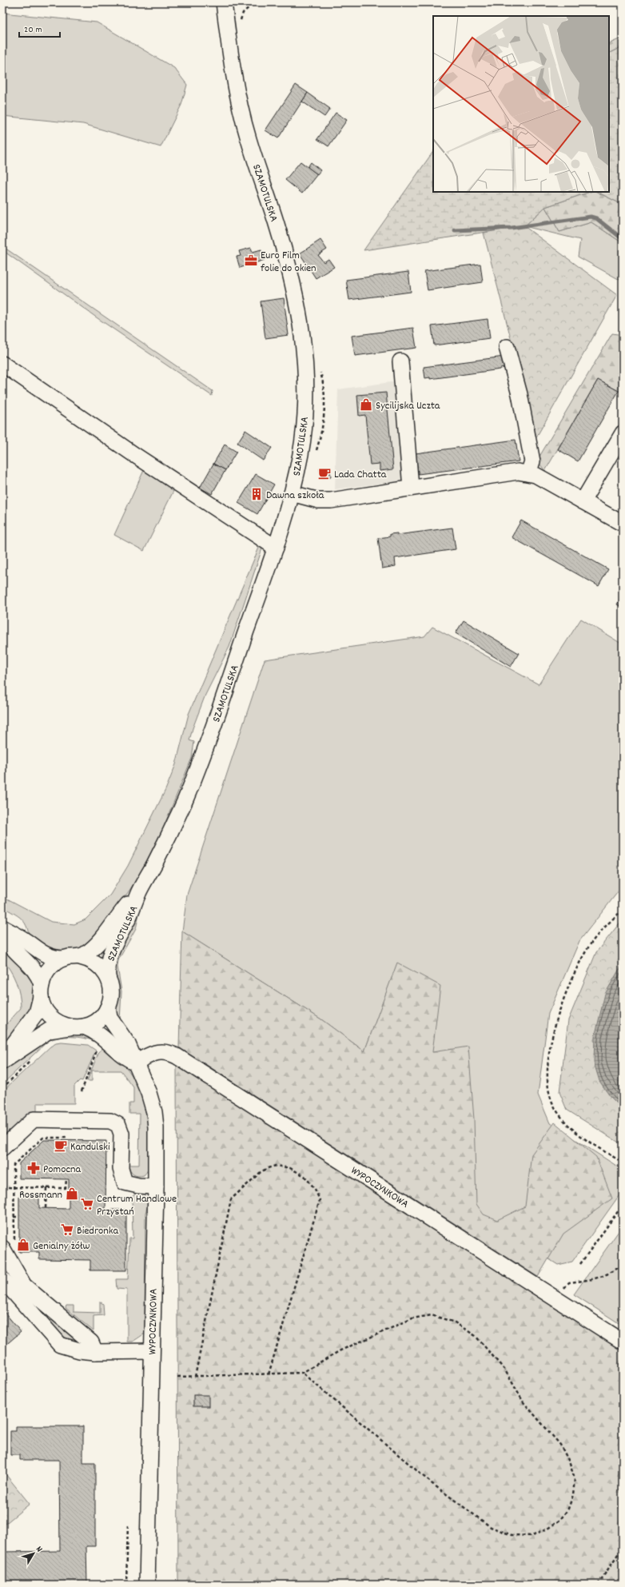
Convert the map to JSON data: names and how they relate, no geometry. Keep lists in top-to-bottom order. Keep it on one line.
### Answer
{"streets":{"street":["SZAMOTULSKA","WYPOCZYNKOWA"]},"crossings":[["SZAMOTULSKA","WYPOCZYNKOWA"]],"places":{"office":["Euro Film folie do okien"],"shop":["Sycilijska Uczta","Rossmann","Genialny żółw"],"cafe":["Lada Chatta","Kandulski"],"building":["Dawna szkoła"],"pharmacy":["Pomocna"],"supermarket":["Centrum Handlowe Przystań","Biedronka"]},"scale_bar":"20 m","north":"top right"}
